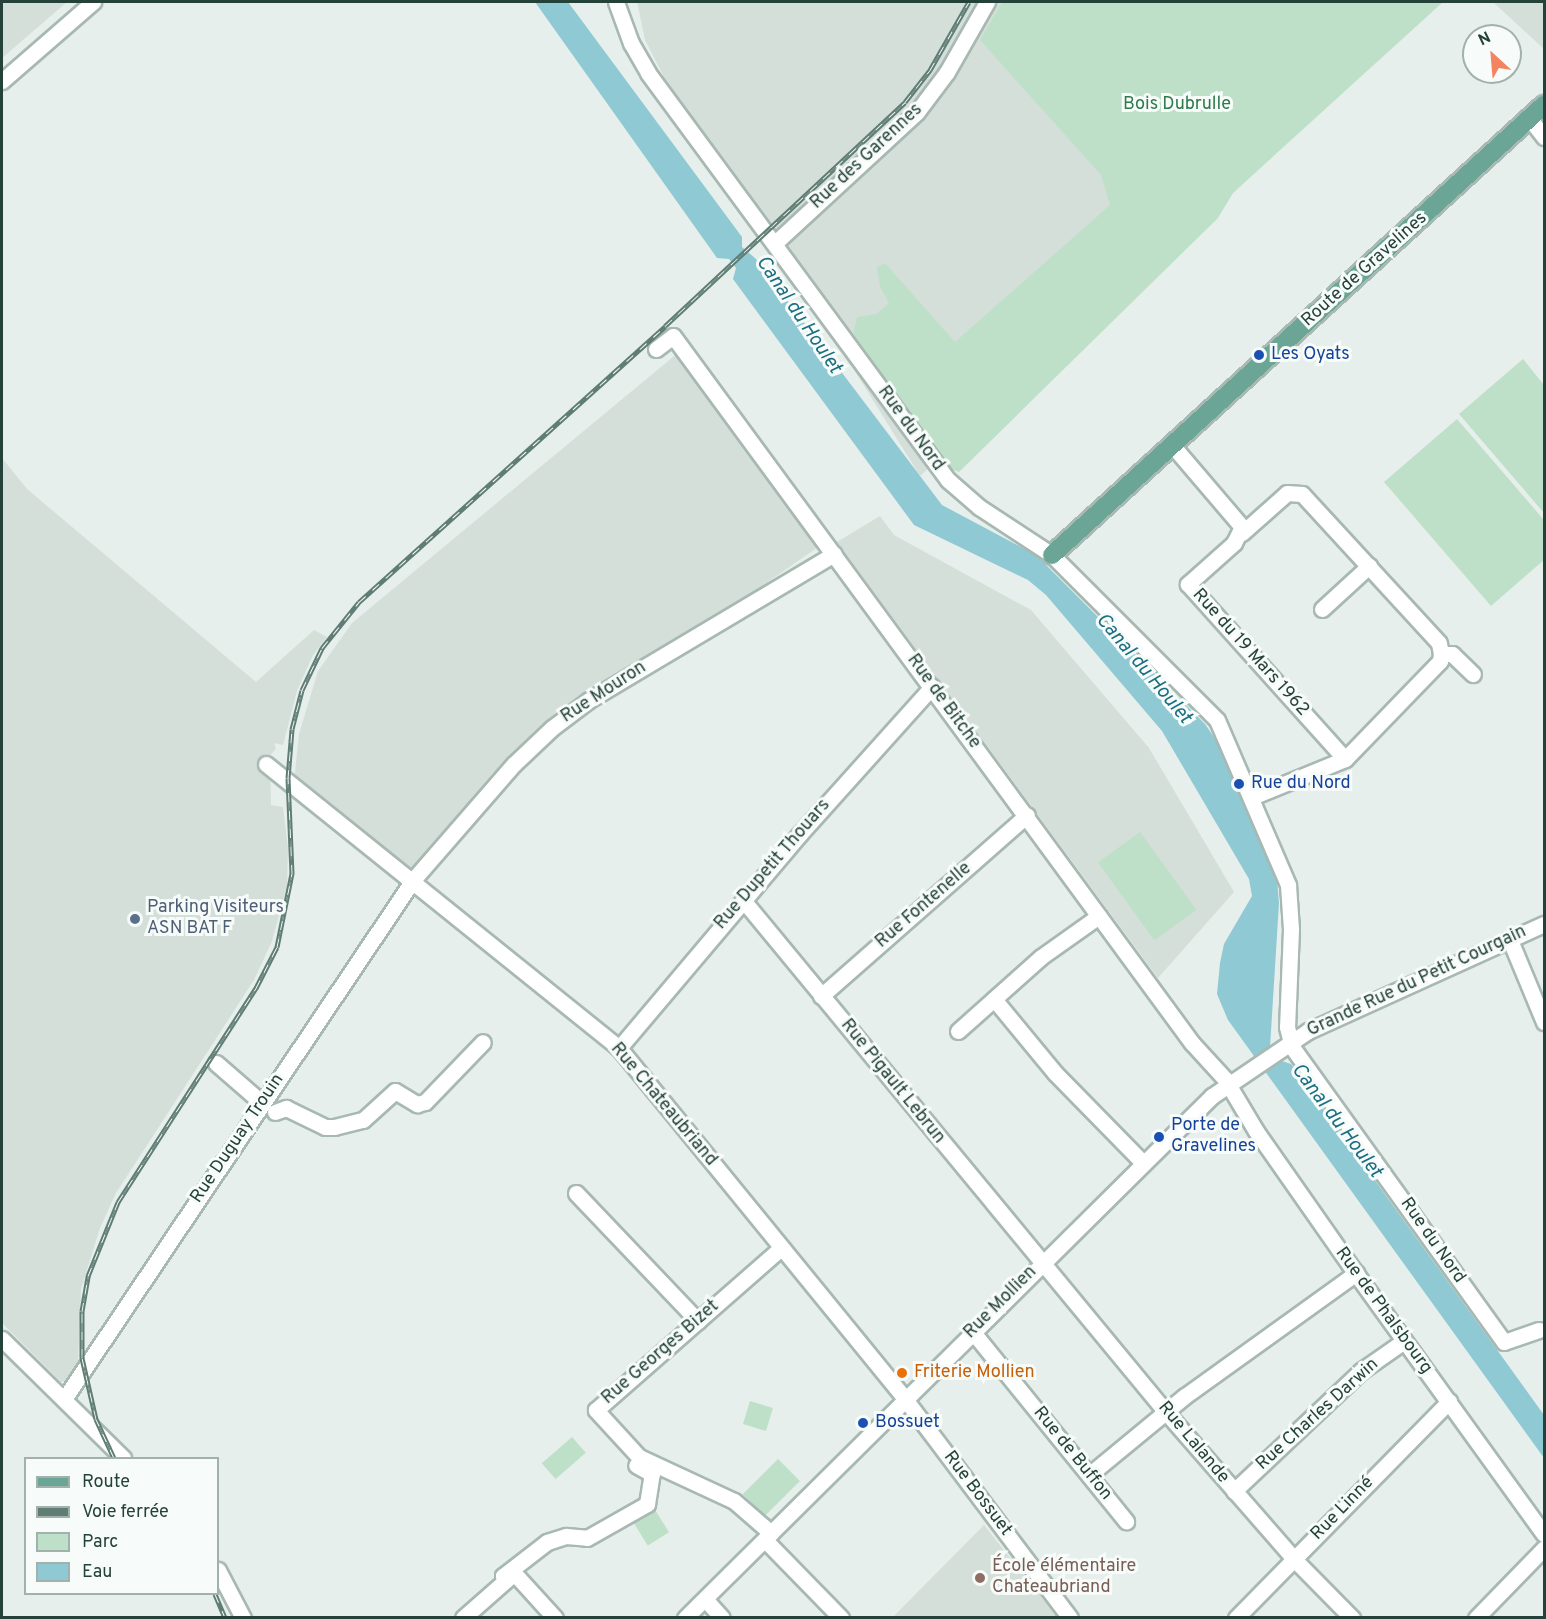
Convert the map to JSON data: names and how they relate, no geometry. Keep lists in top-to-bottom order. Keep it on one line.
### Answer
{"streets":{"main road":["Route de Gravelines"],"street":["Rue des Garennes","Rue du Nord","Rue du 19 Mars 1962","Rue Mouron","Rue de Bitche","Rue Dupetit Thouars","Rue Fontenelle","Grande Rue du Petit Courgain","Rue Pigault Lebrun","Rue Chateaubriand","Rue Duguay Trouin","Rue Mollien","Rue de Phalsbourg","Rue Georges Bizet","Rue Charles Darwin","Rue Lalande","Rue de Buffon","Rue Bossuet","Rue Linné"]},"crossings":[["Rue des Garennes","Rue du Nord"],["Route de Gravelines","Rue du Nord"],["Rue du Nord","Grande Rue du Petit Courgain"],["Rue Mouron","Rue de Bitche"],["Rue Mouron","Rue Chateaubriand"],["Rue Mouron","Rue Duguay Trouin"],["Rue de Bitche","Rue Dupetit Thouars"],["Rue de Bitche","Rue Fontenelle"],["Rue de Bitche","Rue Mollien"],["Rue de Bitche","Rue de Phalsbourg"],["Rue Dupetit Thouars","Rue Pigault Lebrun"],["Rue Dupetit Thouars","Rue Chateaubriand"],["Rue Fontenelle","Rue Pigault Lebrun"],["Grande Rue du Petit Courgain","Rue Mollien"],["Rue Pigault Lebrun","Rue Mollien"],["Rue Pigault Lebrun","Rue Lalande"],["Rue Chateaubriand","Rue Duguay Trouin"],["Rue Chateaubriand","Rue Mollien"],["Rue Chateaubriand","Rue Georges Bizet"],["Rue Chateaubriand","Rue Bossuet"],["Rue Mollien","Rue de Phalsbourg"],["Rue Mollien","Rue Georges Bizet"],["Rue Mollien","Rue Lalande"],["Rue Mollien","Rue de Buffon"],["Rue Mollien","Rue Bossuet"],["Rue de Phalsbourg","Rue Charles Darwin"],["Rue de Phalsbourg","Rue Linné"],["Rue Charles Darwin","Rue Lalande"],["Rue Lalande","Rue Linné"]],"water":["Canal du Houlet"],"parks":["Bois Dubrulle"],"places":["Les Oyats","Rue du Nord","Parking Visiteurs ASN BAT F","Porte de Gravelines","Friterie Mollien","Bossuet","École élémentaire Chateaubriand"],"legend":["Route","Voie ferrée","Parc","Eau"],"north":"top left"}
